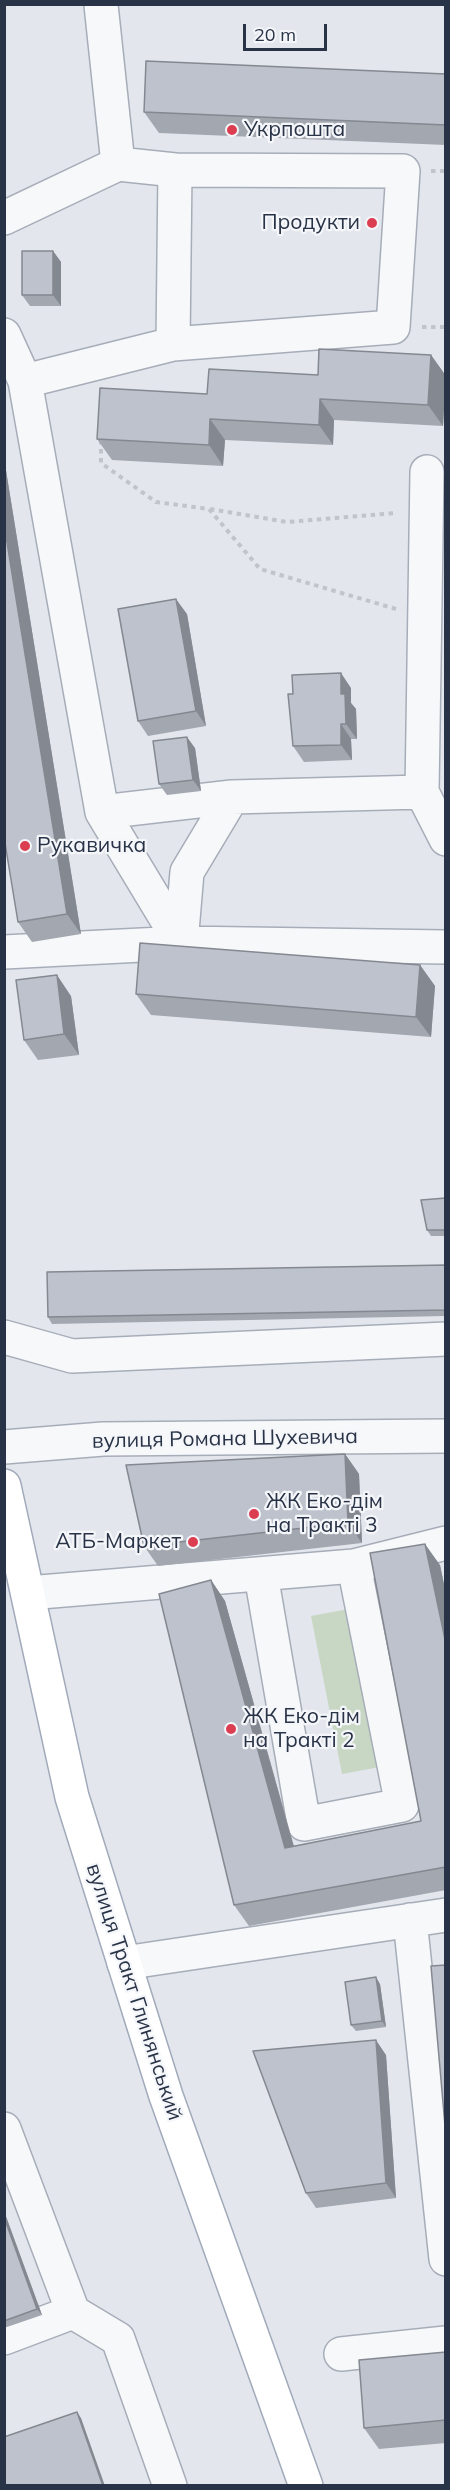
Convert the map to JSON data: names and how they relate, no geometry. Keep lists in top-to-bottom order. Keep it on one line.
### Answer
{"streets":{"main road":["вулиця Тракт Глинянський"],"street":["вулиця Романа Шухевича"]},"places":["Укрпошта","Продукти","Рукавичка","ЖК Еко-дім на Тракті 3","АТБ-Маркет","ЖК Еко-дім на Тракті 2"],"scale_bar":"20 m"}
